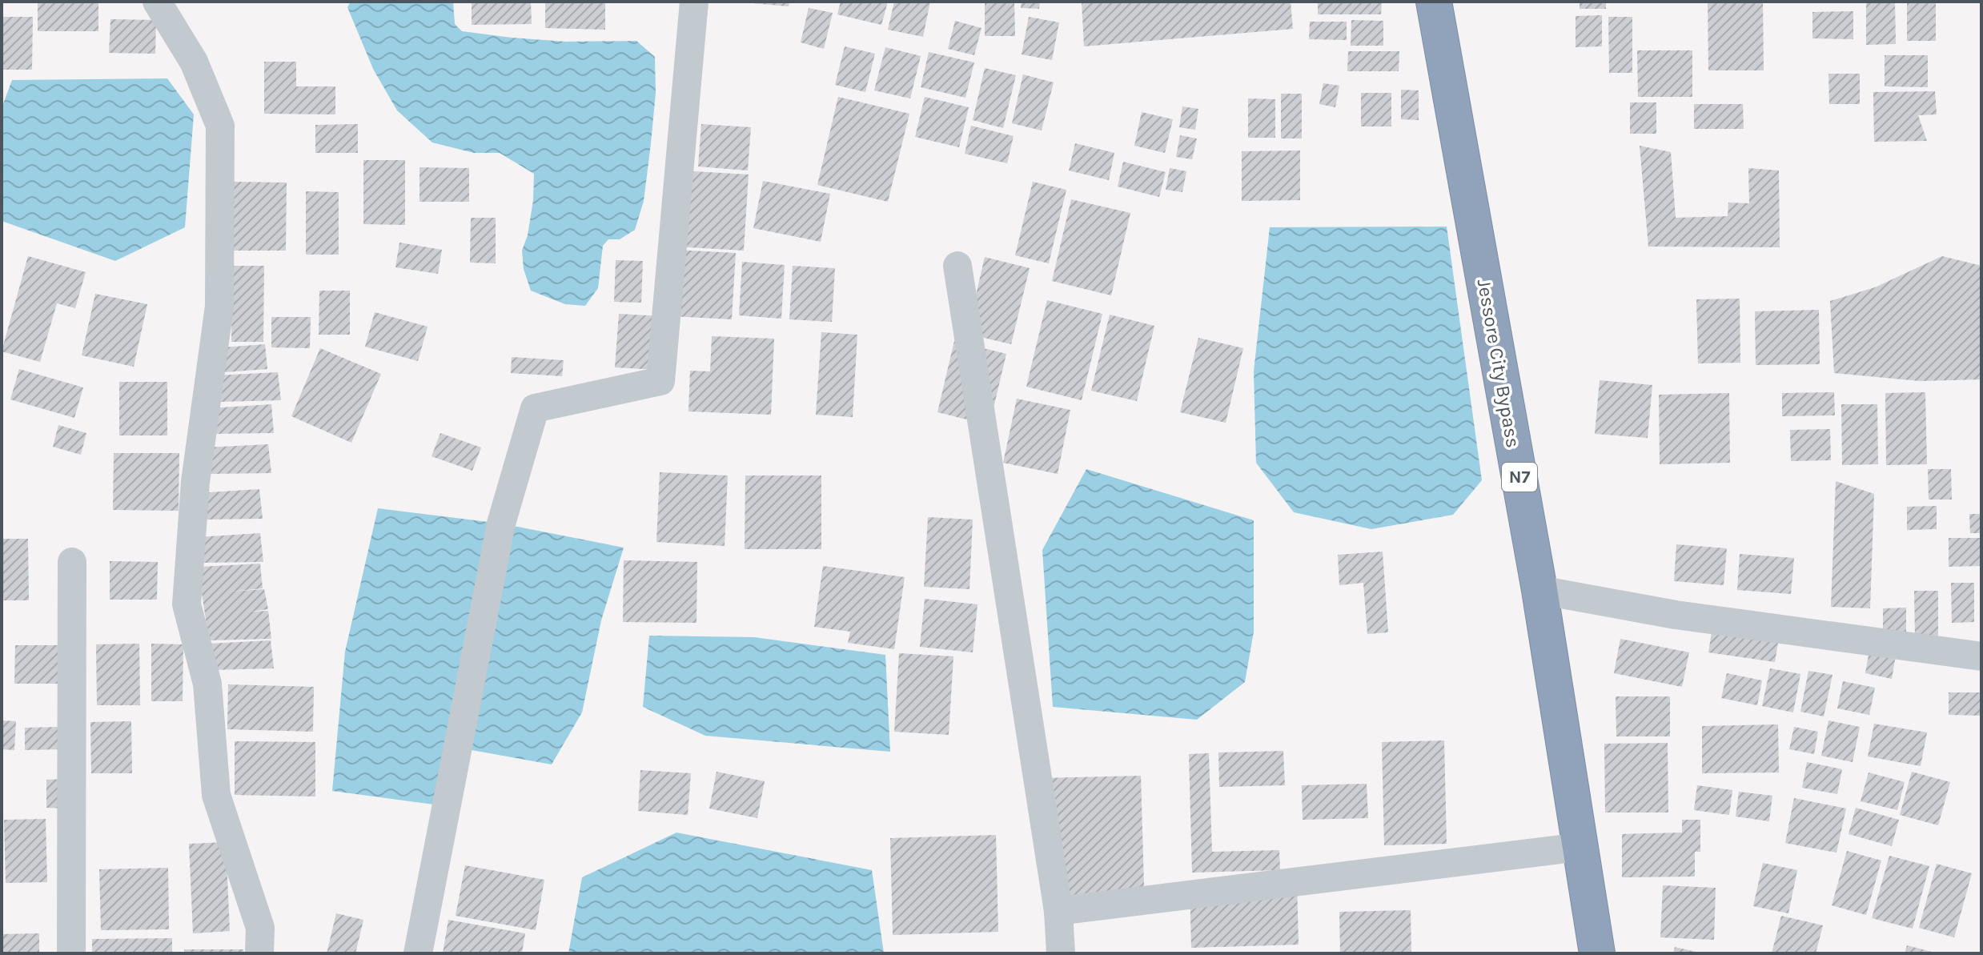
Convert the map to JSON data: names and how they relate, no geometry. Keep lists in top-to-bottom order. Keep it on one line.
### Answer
{"streets":{"highway":["Jessore City Bypass","N7"]}}
